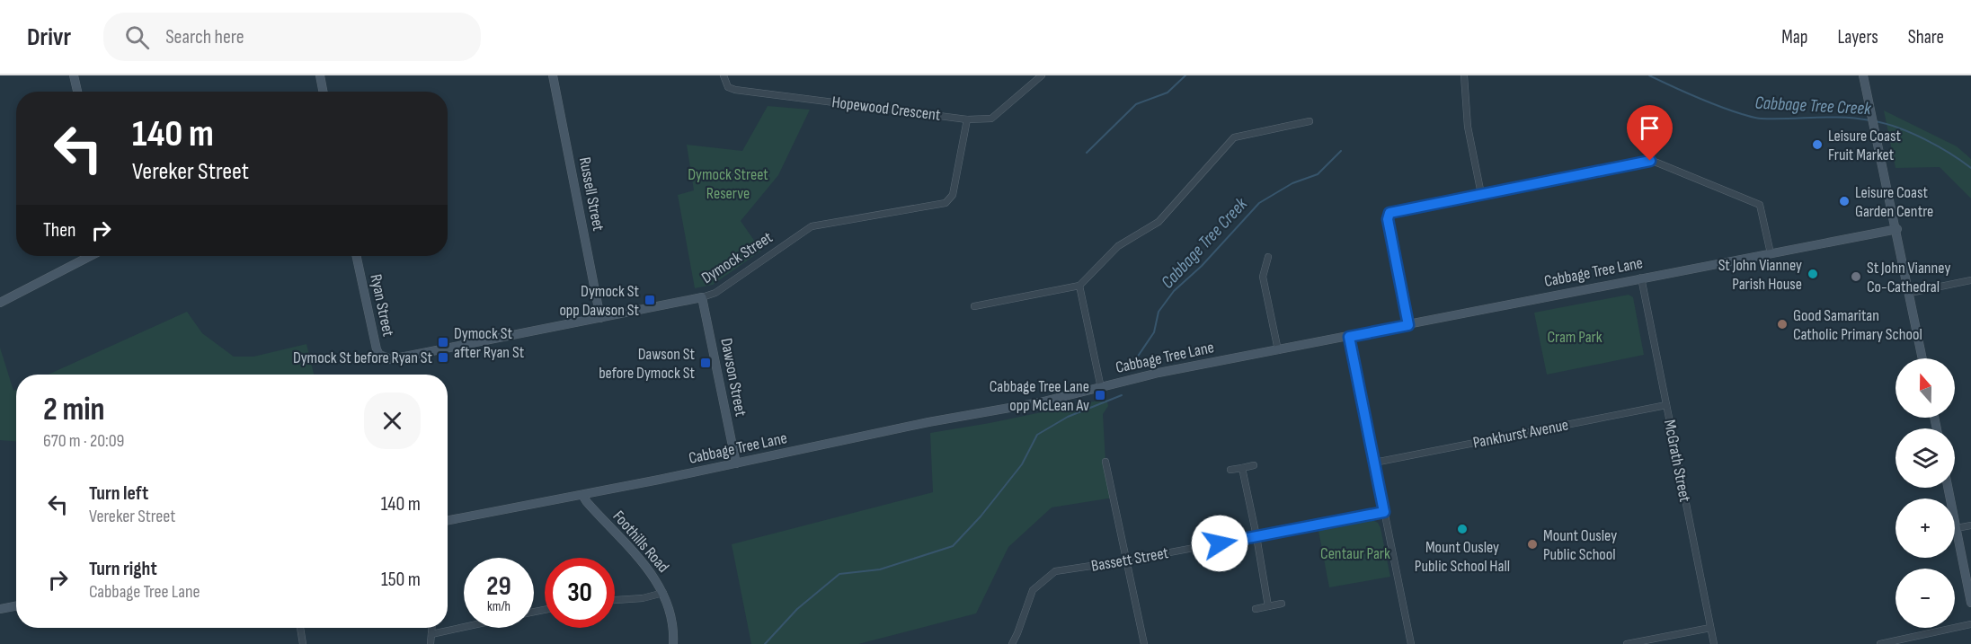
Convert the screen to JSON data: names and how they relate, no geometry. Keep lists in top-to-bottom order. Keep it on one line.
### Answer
{"streets":{"main road":["Russell Street","Dymock Street","Cabbage Tree Lane","Ryan Street","Dawson Street","Foothills Road"],"street":["Hopewood Crescent","Pankhurst Avenue","McGrath Street","Bassett Street"]},"crossings":[["Hopewood Crescent","Dymock Street"],["Russell Street","Dymock Street"],["Dymock Street","Ryan Street"],["Dymock Street","Dawson Street"],["Cabbage Tree Lane","Dawson Street"],["Cabbage Tree Lane","McGrath Street"],["Cabbage Tree Lane","Foothills Road"],["Pankhurst Avenue","McGrath Street"]],"water":["Cabbage Tree Creek"],"parks":["Dymock Street Reserve","Cram Park","Centaur Park"],"places":{"other":["Leisure Coast Fruit Market","Leisure Coast Garden Centre","St John Vianney Parish House","St John Vianney Co-Cathedral","Good Samaritan Catholic Primary School","Mount Ousley Public School Hall","Mount Ousley Public School"],"transit":["Dymock St opp Dawson St","Dymock St after Ryan St","Dymock St before Ryan St","Dawson St before Dymock St","Cabbage Tree Lane opp McLean Av"]},"north":"top","page":{"header":"Drivr","search":"Search here","nav":["Map","Layers","Share"],"turn":["140 m","Vereker Street"],"then":"Then","map_buttons":["+","−"],"heading":["2 min","670 m · 20:09"],"list":[{"name":"Turn left","note":"Vereker Street","value":"140 m"},{"name":"Turn right","note":"Cabbage Tree Lane","value":"150 m"}],"speed":"29 km/h","limit":"30"}}
